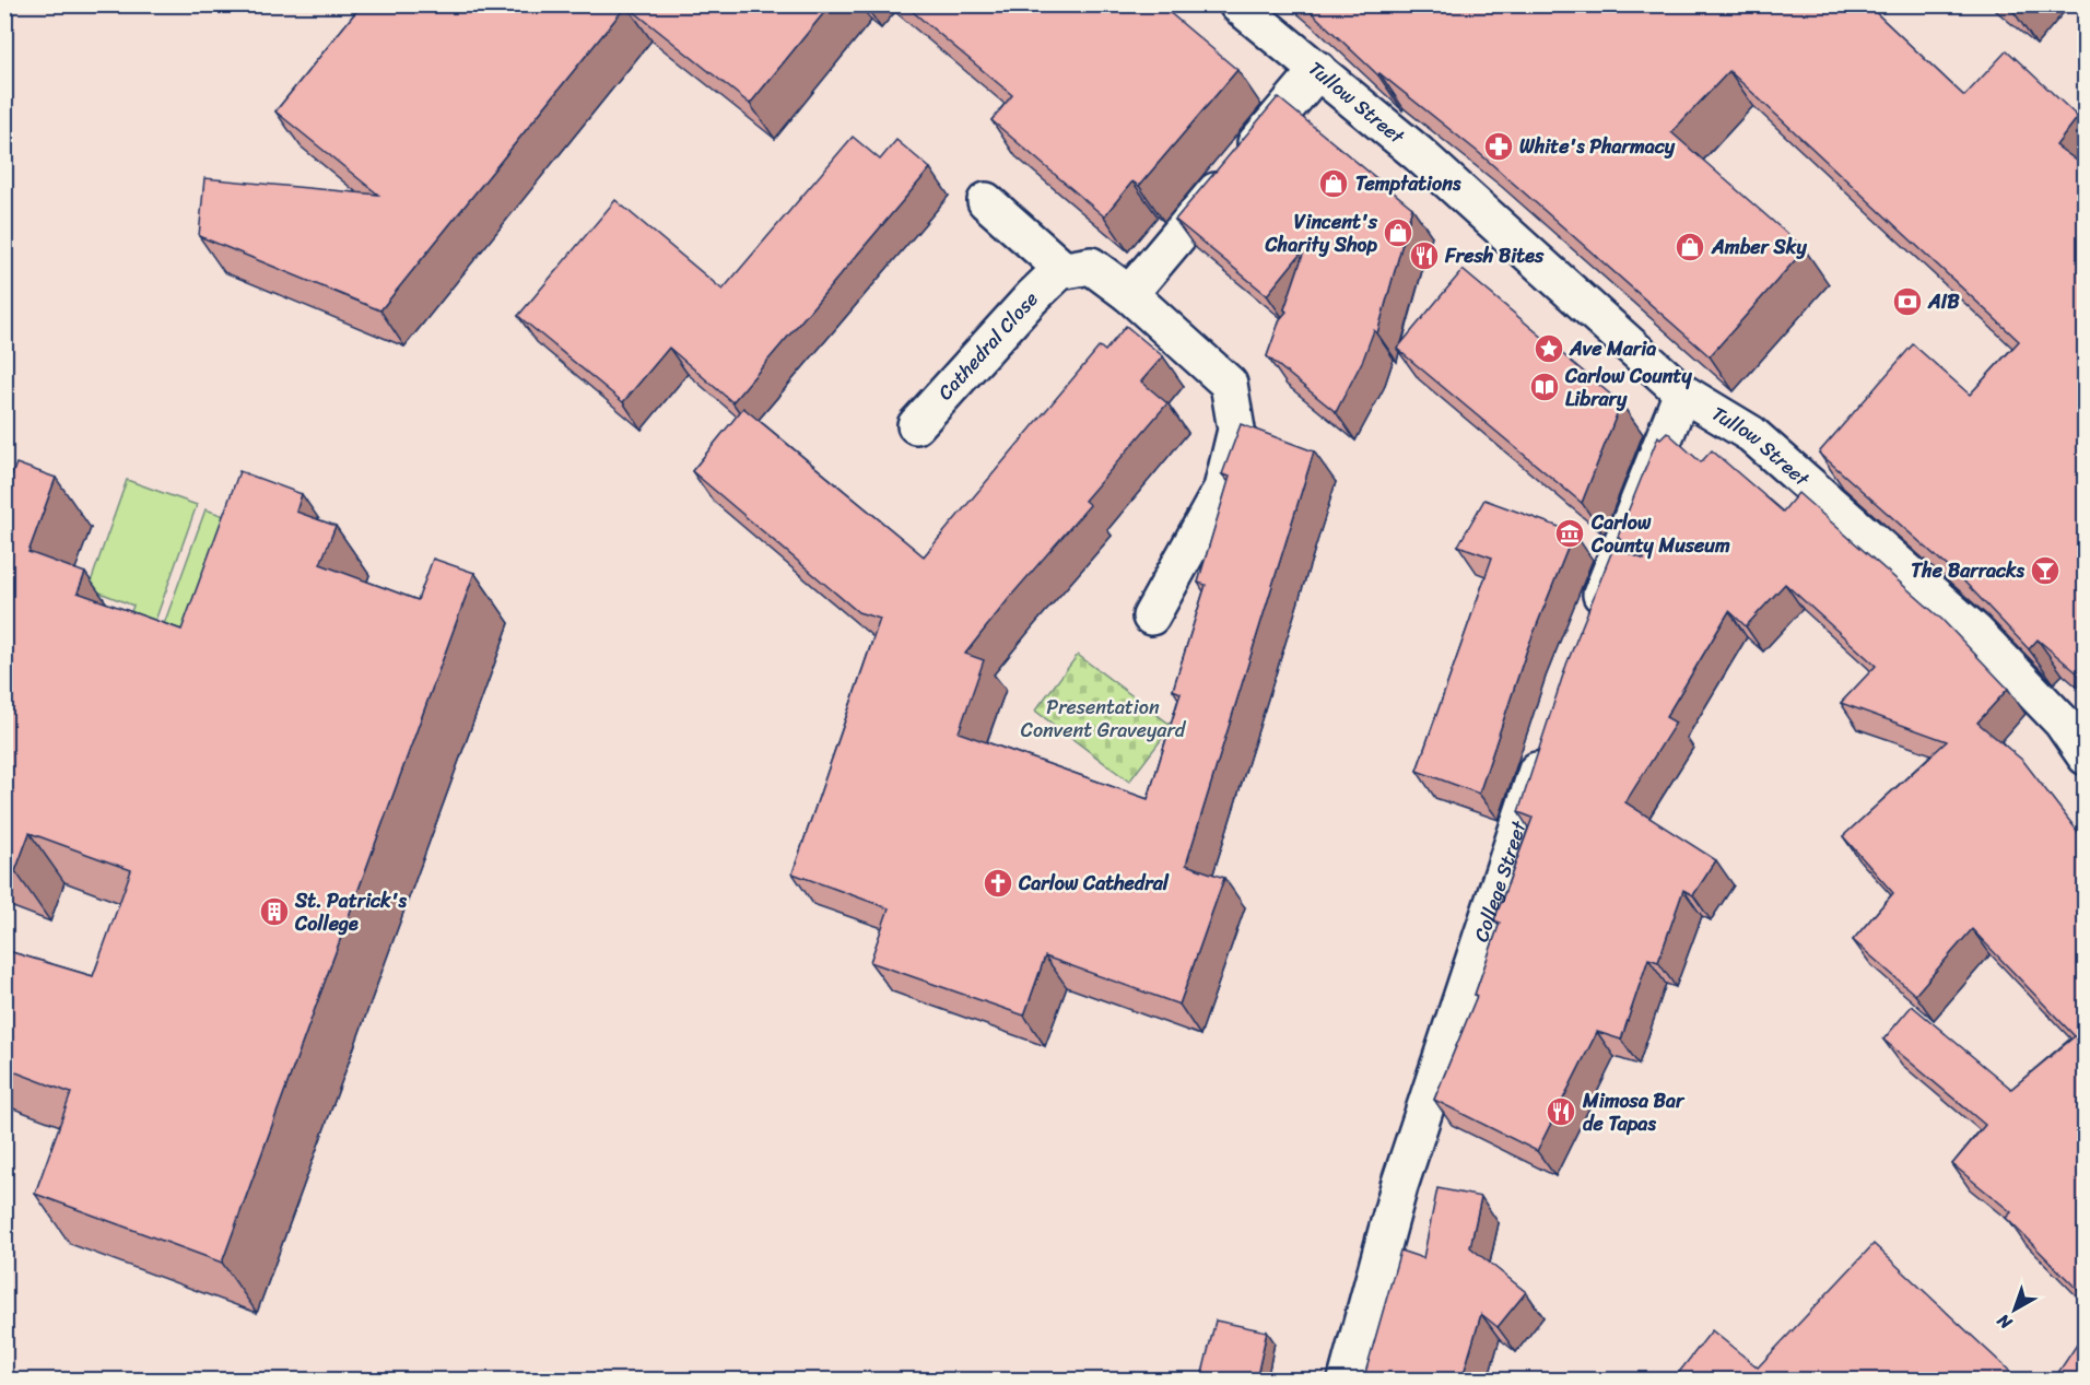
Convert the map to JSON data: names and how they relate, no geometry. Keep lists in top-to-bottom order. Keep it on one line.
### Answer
{"streets":{"street":["Tullow Street","Cathedral Close","College Street"]},"parks":["Presentation Convent Graveyard"],"places":{"pharmacy":["White's Pharmacy"],"shop":["Temptations","Vincent's Charity Shop","Amber Sky"],"restaurant":["Fresh Bites","Mimosa Bar de Tapas"],"bank":["AIB"],"place":["Ave Maria"],"library":["Carlow County Library"],"museum":["Carlow County Museum"],"bar":["The Barracks"],"church":["Carlow Cathedral"],"building":["St. Patrick's College"]},"north":"bottom left"}
